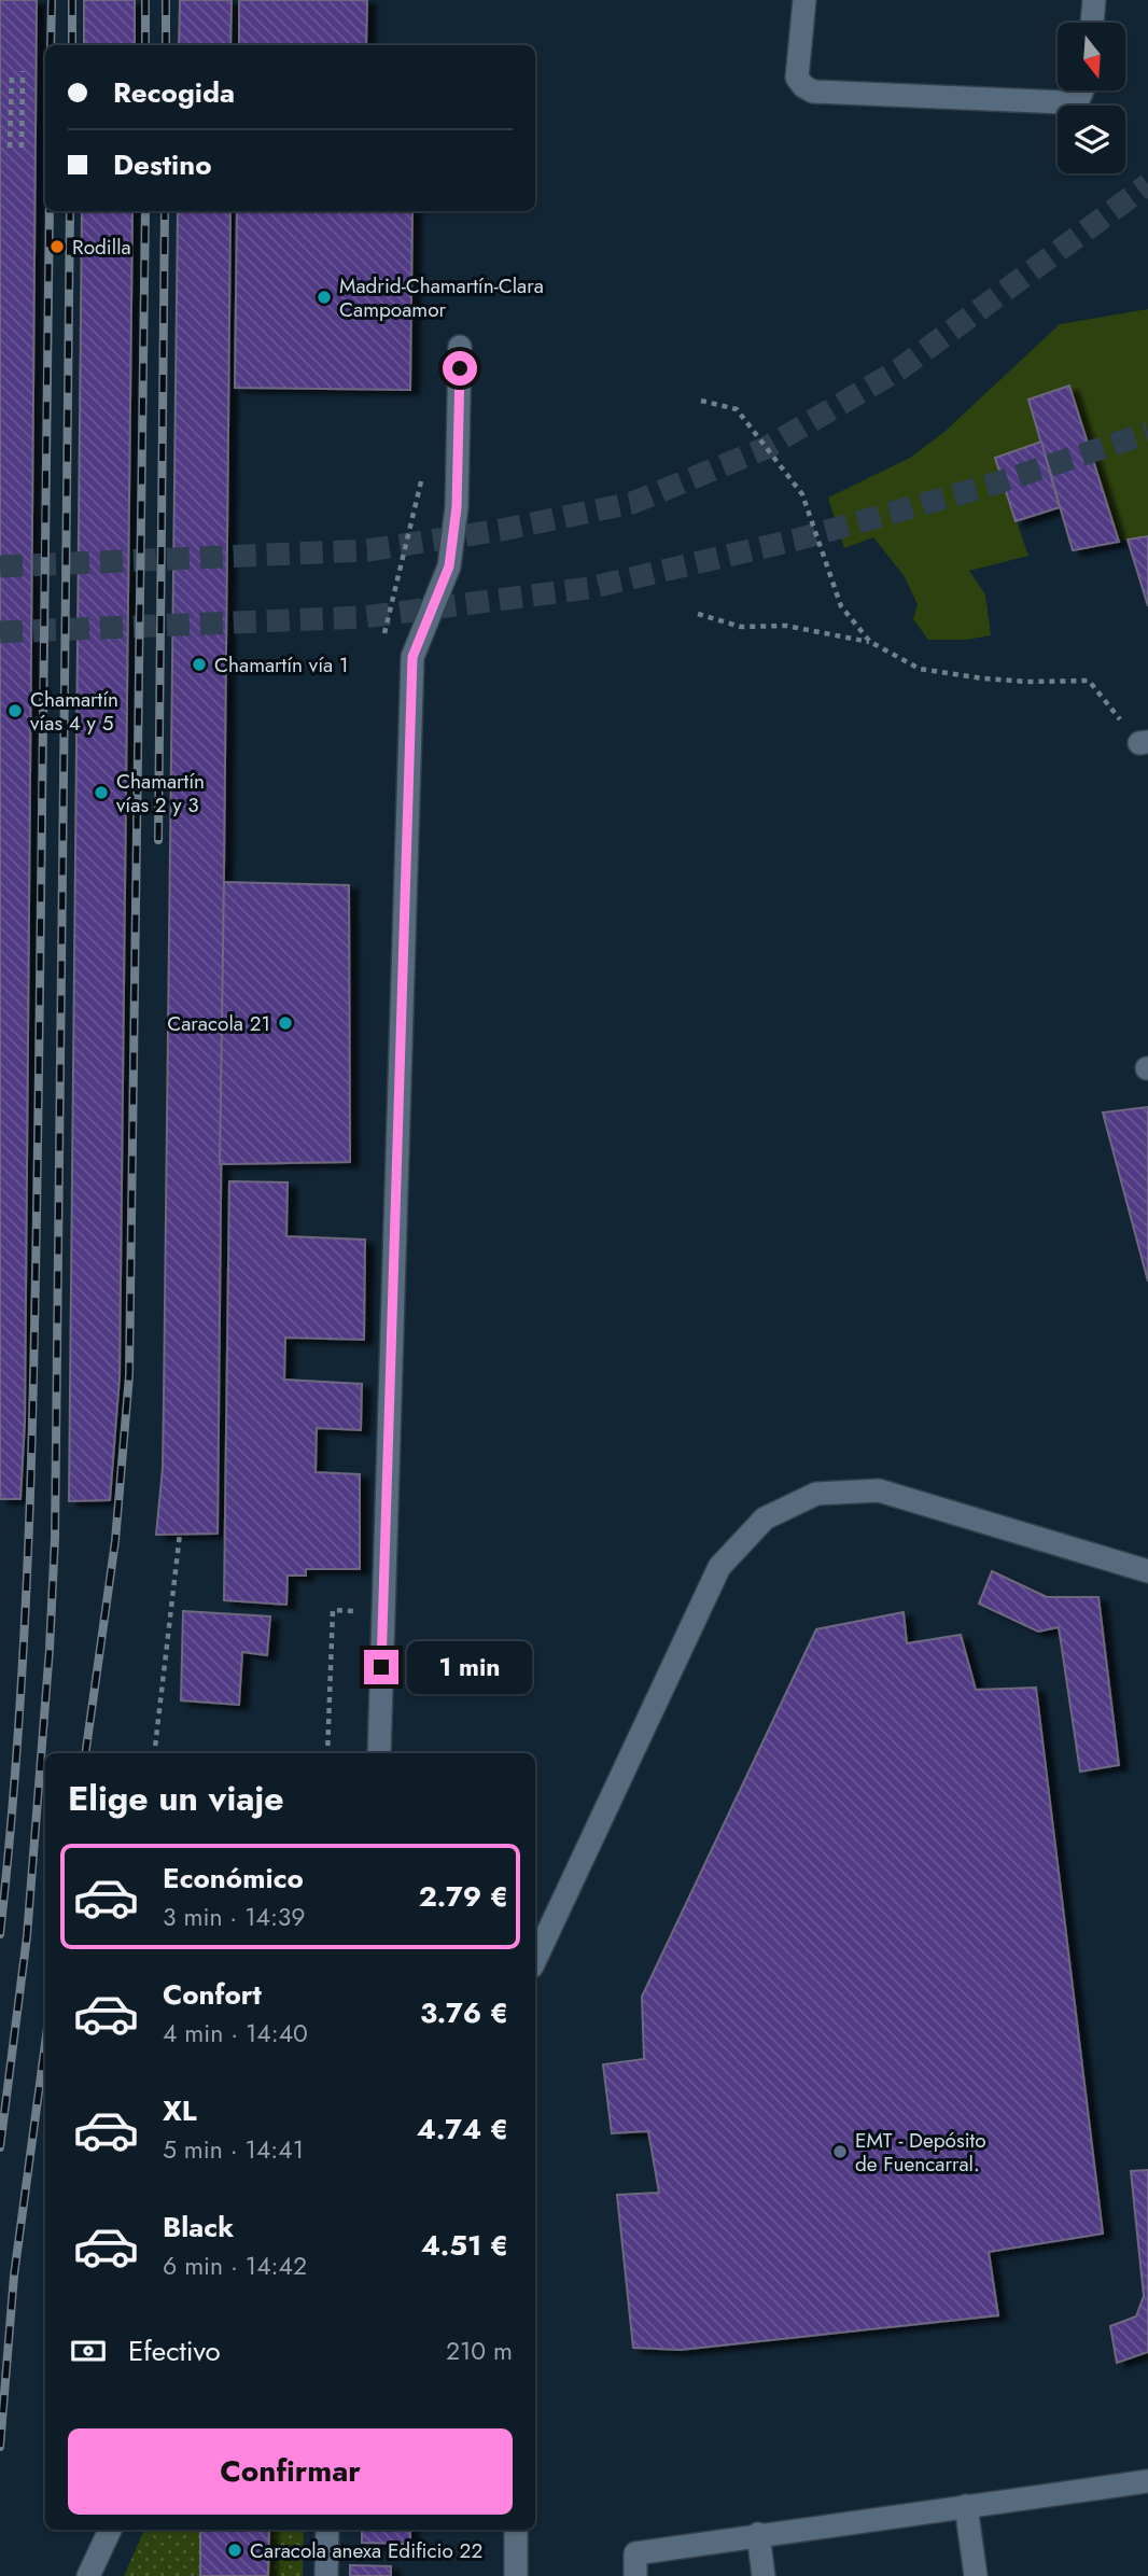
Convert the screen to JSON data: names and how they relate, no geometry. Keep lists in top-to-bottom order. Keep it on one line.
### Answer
{"places":["Rodilla","Madrid-Chamartín-Clara Campoamor","Chamartín vía 1","Chamartín vías 4 y 5","Chamartín vías 2 y 3","Caracola 21","EMT - Depósito de Fuencarral.","Caracola anexa Edificio 22"],"north":"bottom","page":{"banner":["Recogida","Destino"],"bubble":"1 min","heading":"Elige un viaje","list":[{"name":"Económico","note":"3 min · 14:39","value":"2.79 €"},{"name":"Confort","note":"4 min · 14:40","value":"3.76 €"},{"name":"XL","note":"5 min · 14:41","value":"4.74 €"},{"name":"Black","note":"6 min · 14:42","value":"4.51 €"}],"pay":["Efectivo","210 m"],"buttons":"Confirmar"}}
